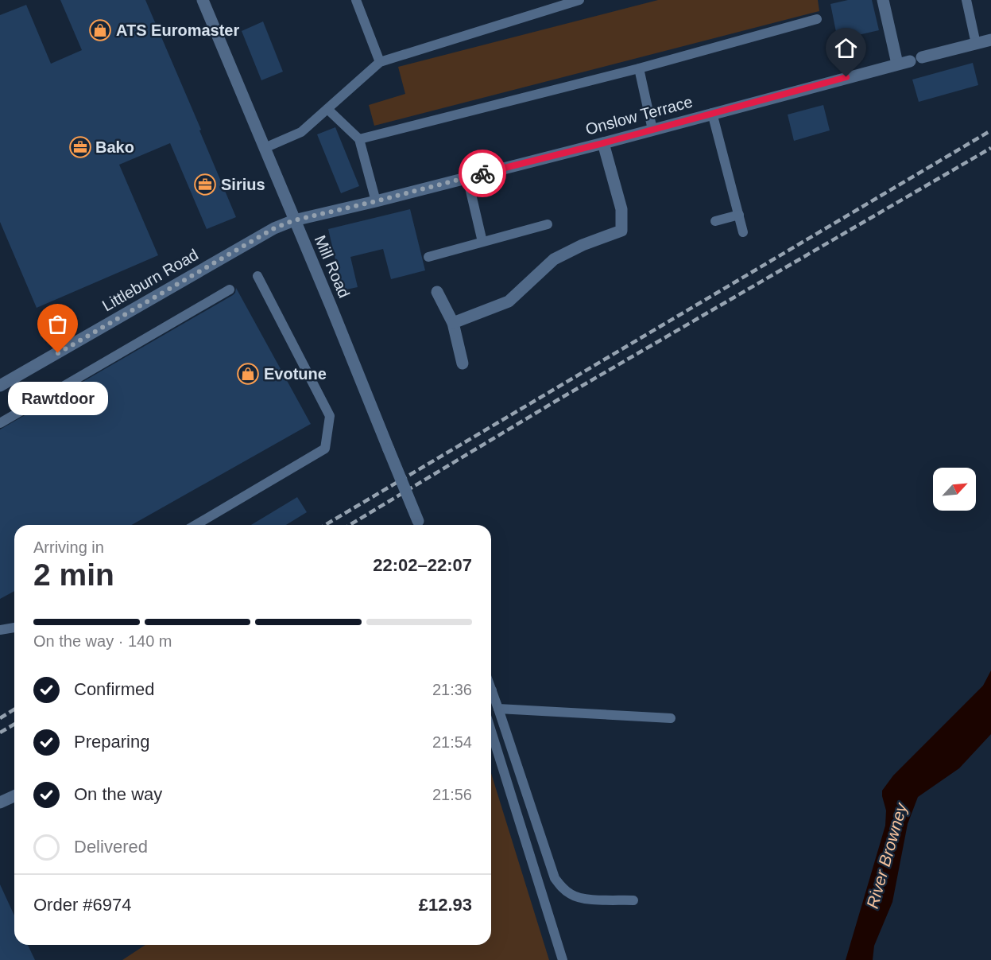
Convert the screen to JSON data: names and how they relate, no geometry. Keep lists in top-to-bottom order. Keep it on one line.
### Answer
{"streets":{"street":["Onslow Terrace","Mill Road","Littleburn Road"]},"crossings":[["Onslow Terrace","Littleburn Road"],["Mill Road","Littleburn Road"]],"water":["River Browney"],"places":{"shop":["ATS Euromaster","Evotune"],"office":["Bako","Sirius"],"other":["Rawtdoor"]},"north":"top right","page":{"bubble":"Rawtdoor","heading":["2 min","Arriving in","22:02–22:07"],"panel":["Order #6974","£12.93"],"bar":"On the way · 140 m","list":[["Confirmed","21:36"],["Preparing","21:54"],["On the way","21:56"],"Delivered"]}}
